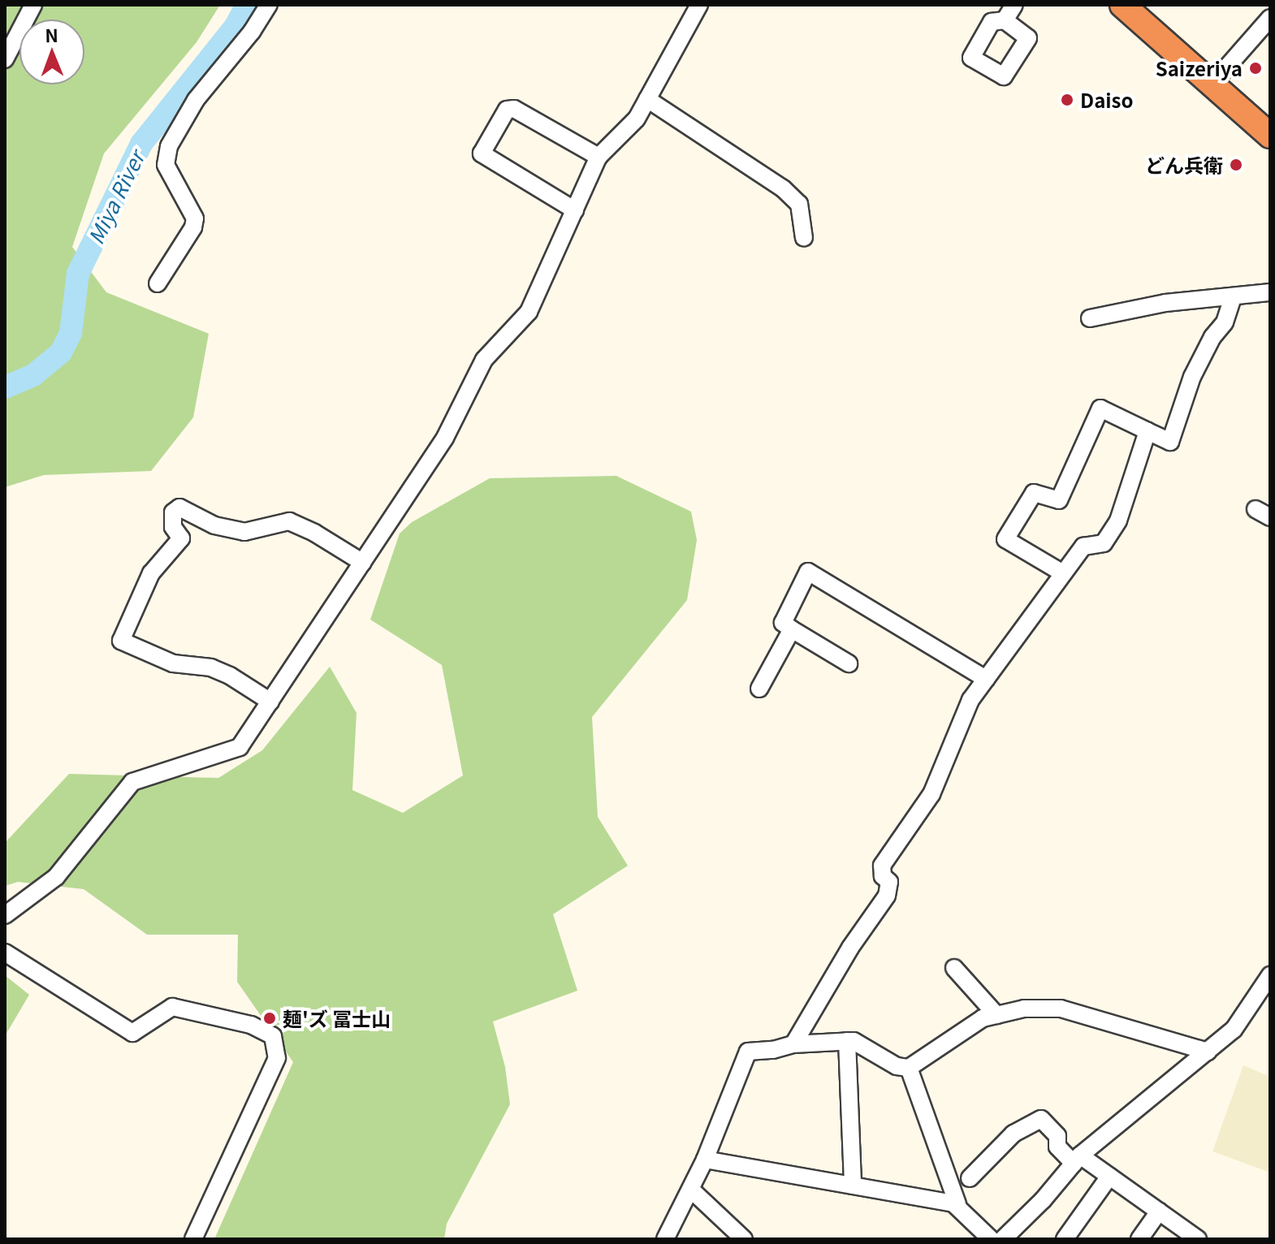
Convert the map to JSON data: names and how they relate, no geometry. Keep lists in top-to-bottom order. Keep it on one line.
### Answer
{"water":["Miya River"],"places":["Saizeriya","Daiso","どん兵衛","麺'ズ 冨士山"],"north":"top"}
